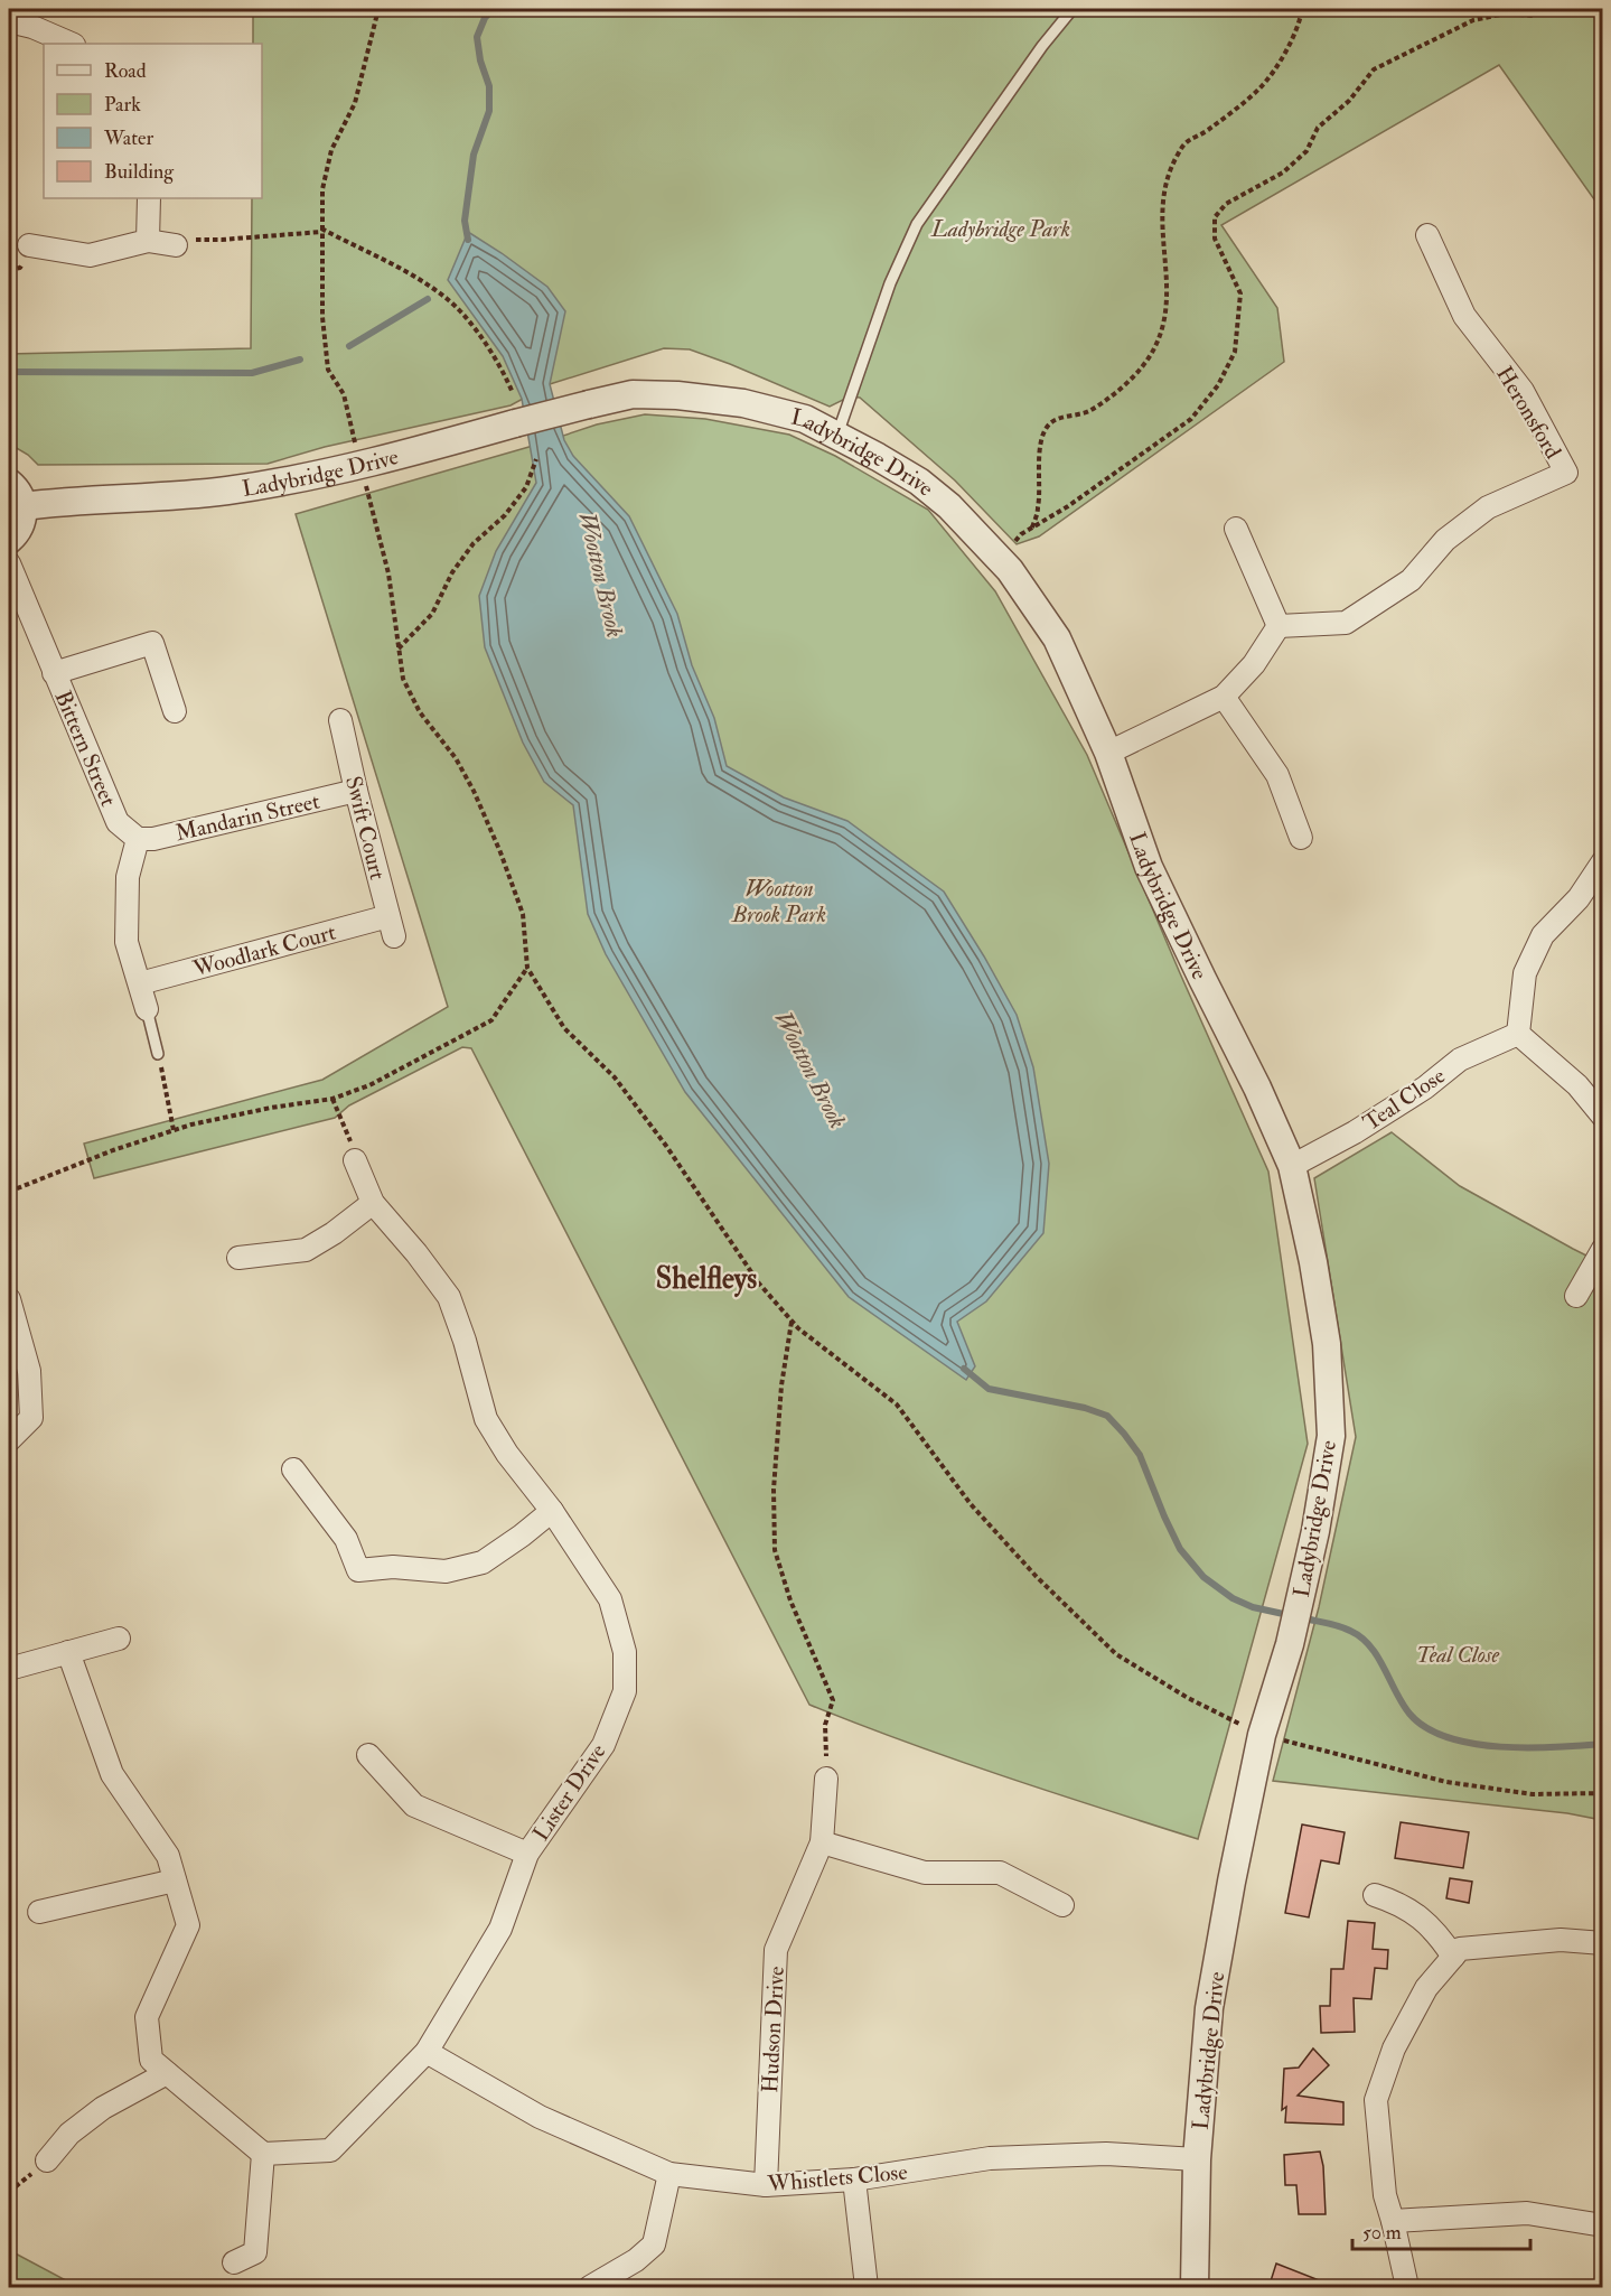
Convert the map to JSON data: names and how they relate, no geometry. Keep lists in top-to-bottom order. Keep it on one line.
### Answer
{"streets":{"street":["Heronsford","Ladybridge Drive","Bittern Street","Mandarin Street","Swift Court","Woodlark Court","Teal Close","Lister Drive","Hudson Drive","Whistlets Close"]},"crossings":[["Ladybridge Drive","Teal Close"],["Ladybridge Drive","Whistlets Close"],["Bittern Street","Mandarin Street"],["Mandarin Street","Swift Court"],["Swift Court","Woodlark Court"],["Lister Drive","Whistlets Close"],["Hudson Drive","Whistlets Close"]],"districts":["Shelfleys"],"water":["Wootton Brook"],"parks":["Ladybridge Park","Wootton Brook Park","Teal Close"],"legend":["Road","Park","Water","Building"],"scale_bar":"50 m"}
